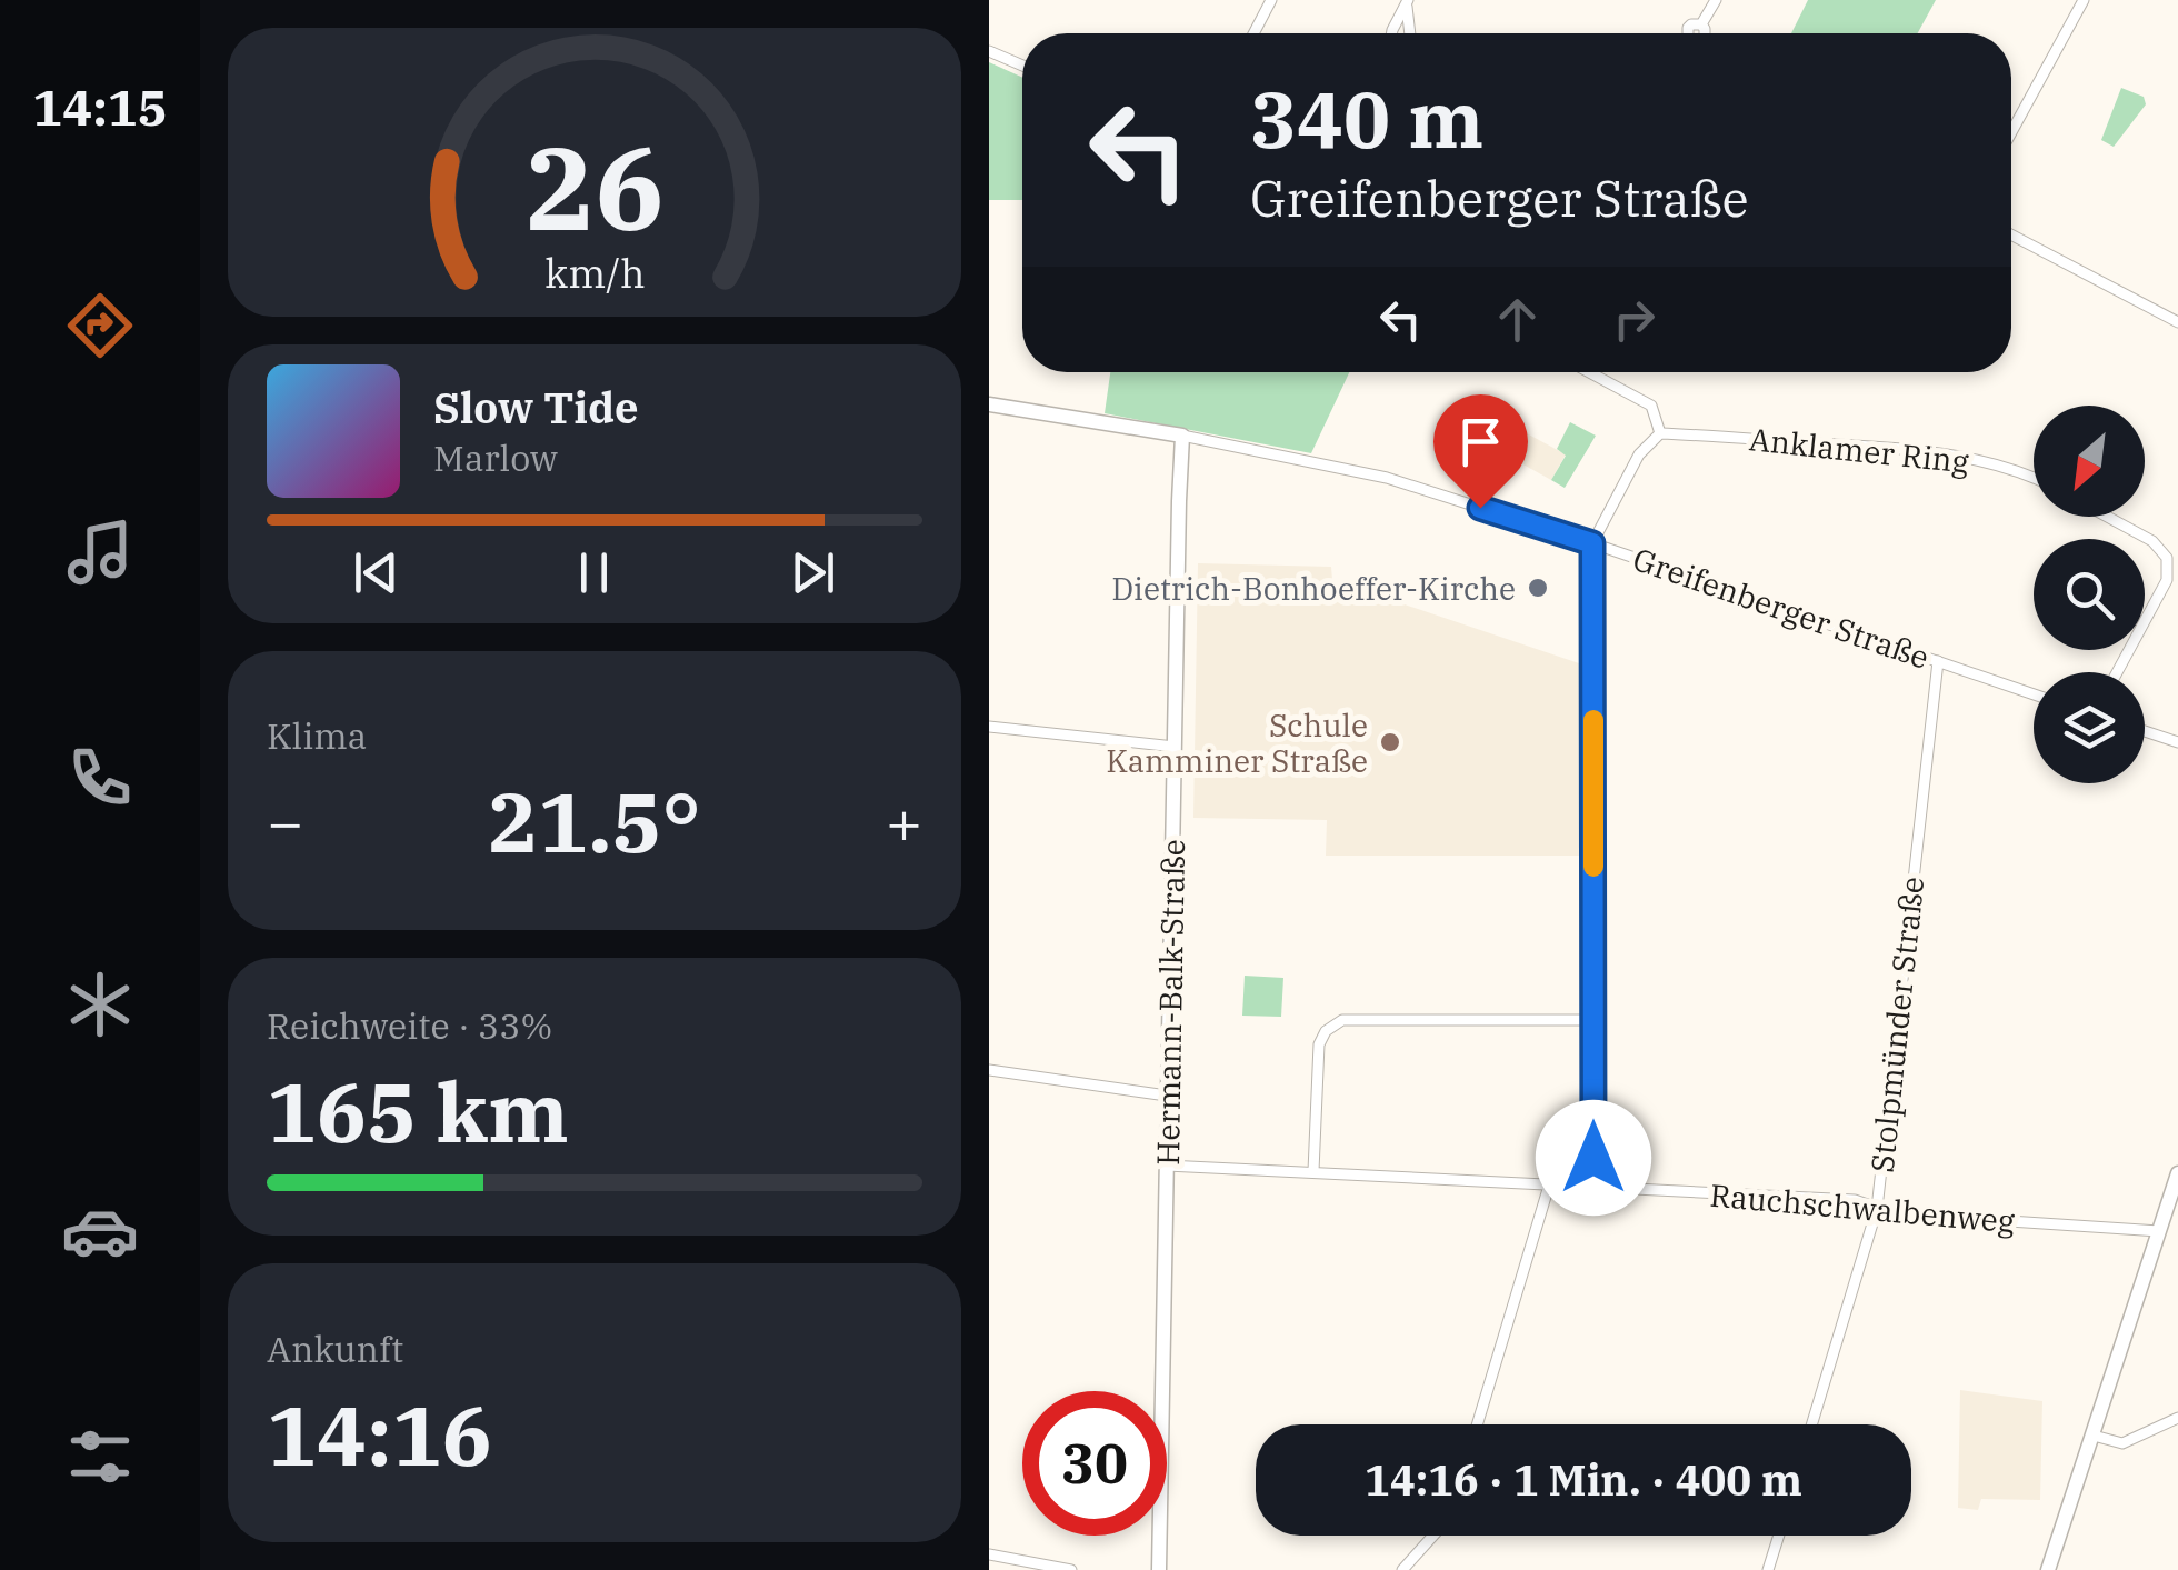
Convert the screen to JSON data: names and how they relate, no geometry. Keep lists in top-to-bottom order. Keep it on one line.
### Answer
{"streets":{"street":["Anklamer Ring","Greifenberger Straße","Hermann-Balk-Straße","Stolpmünder Straße","Rauchschwalbenweg"]},"crossings":[["Greifenberger Straße","Hermann-Balk-Straße"],["Greifenberger Straße","Stolpmünder Straße"],["Hermann-Balk-Straße","Rauchschwalbenweg"],["Stolpmünder Straße","Rauchschwalbenweg"]],"places":["Dietrich-Bonhoeffer-Kirche","Schule Kamminer Straße"],"north":"bottom left","page":{"tabs":"14:15","turn":["340 m","Greifenberger Straße"],"song":["Slow Tide","Marlow"],"tile":["Klima",["Reichweite · 33%","165 km"],["Ankunft","14:16"]],"heat":["−","21.5°","+"],"limit":"30","trip":"14:16 · 1 Min. · 400 m","gauge":["26","km/h"]}}
